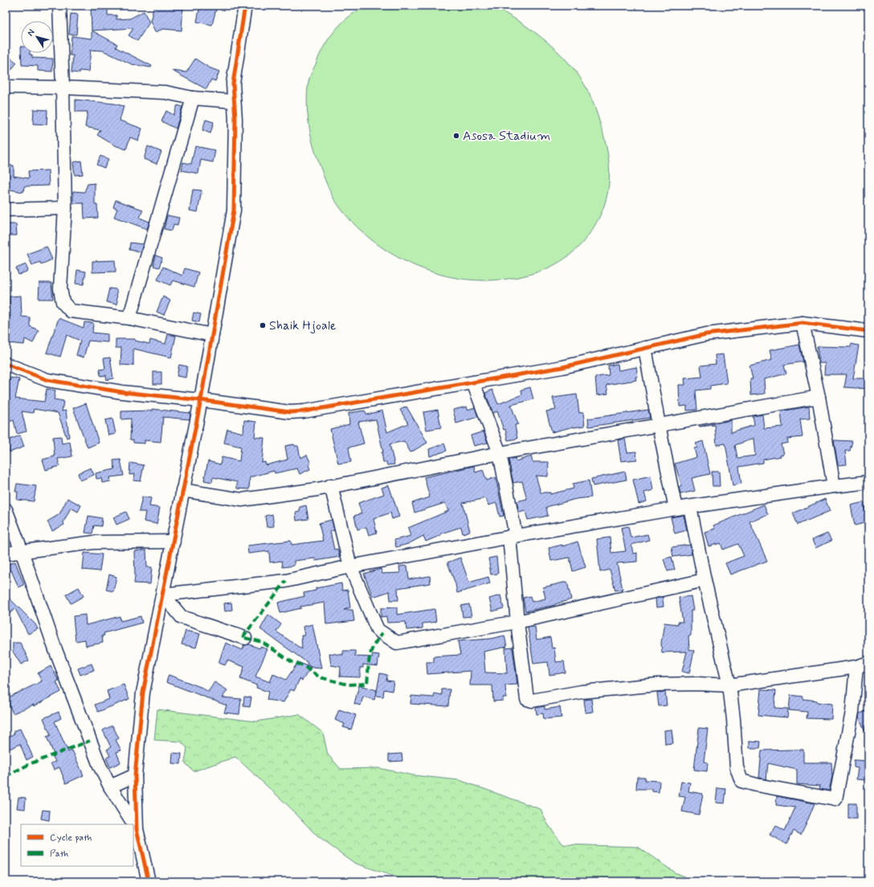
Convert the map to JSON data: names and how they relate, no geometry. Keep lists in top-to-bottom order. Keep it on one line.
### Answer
{"places":["Asosa Stadium","Shaik Hjoale"],"legend":["Cycle path","Path"],"north":"top left"}
